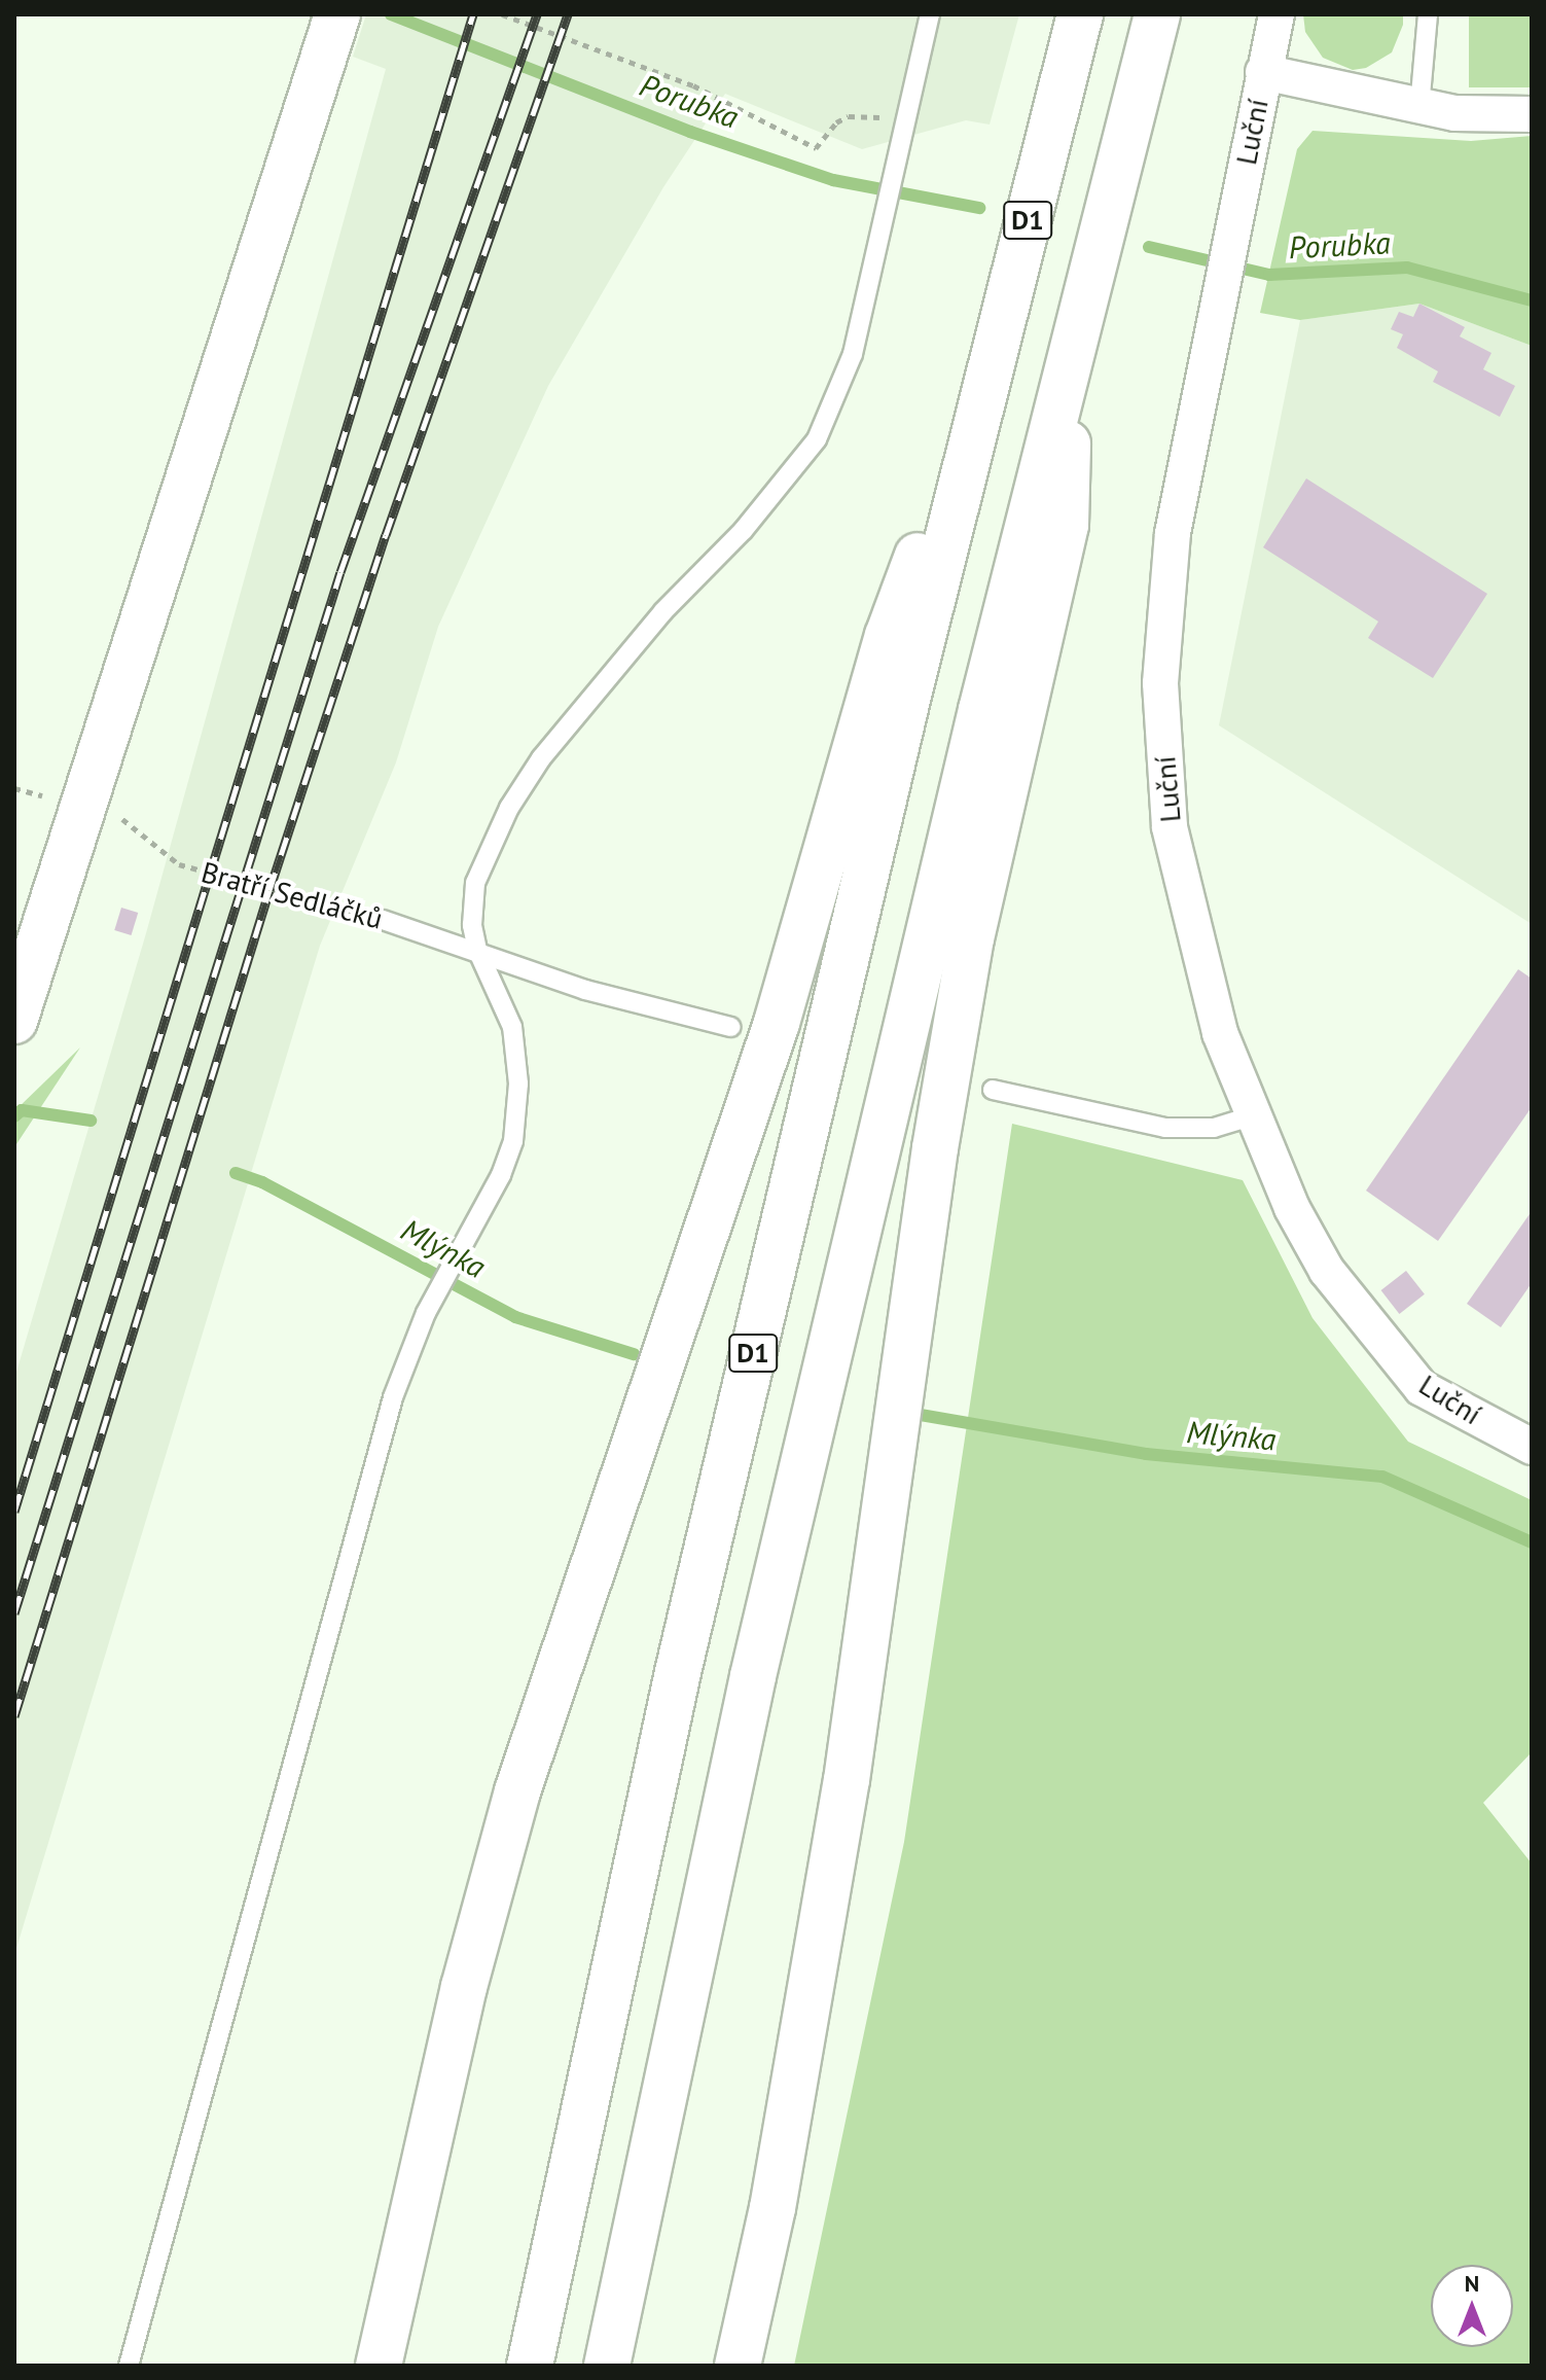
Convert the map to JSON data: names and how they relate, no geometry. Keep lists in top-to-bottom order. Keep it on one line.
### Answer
{"streets":{"main road":["D1"],"street":["Luční"],"lane":["Bratří Sedláčků"]},"water":["Porubka","Mlýnka"],"north":"top"}
